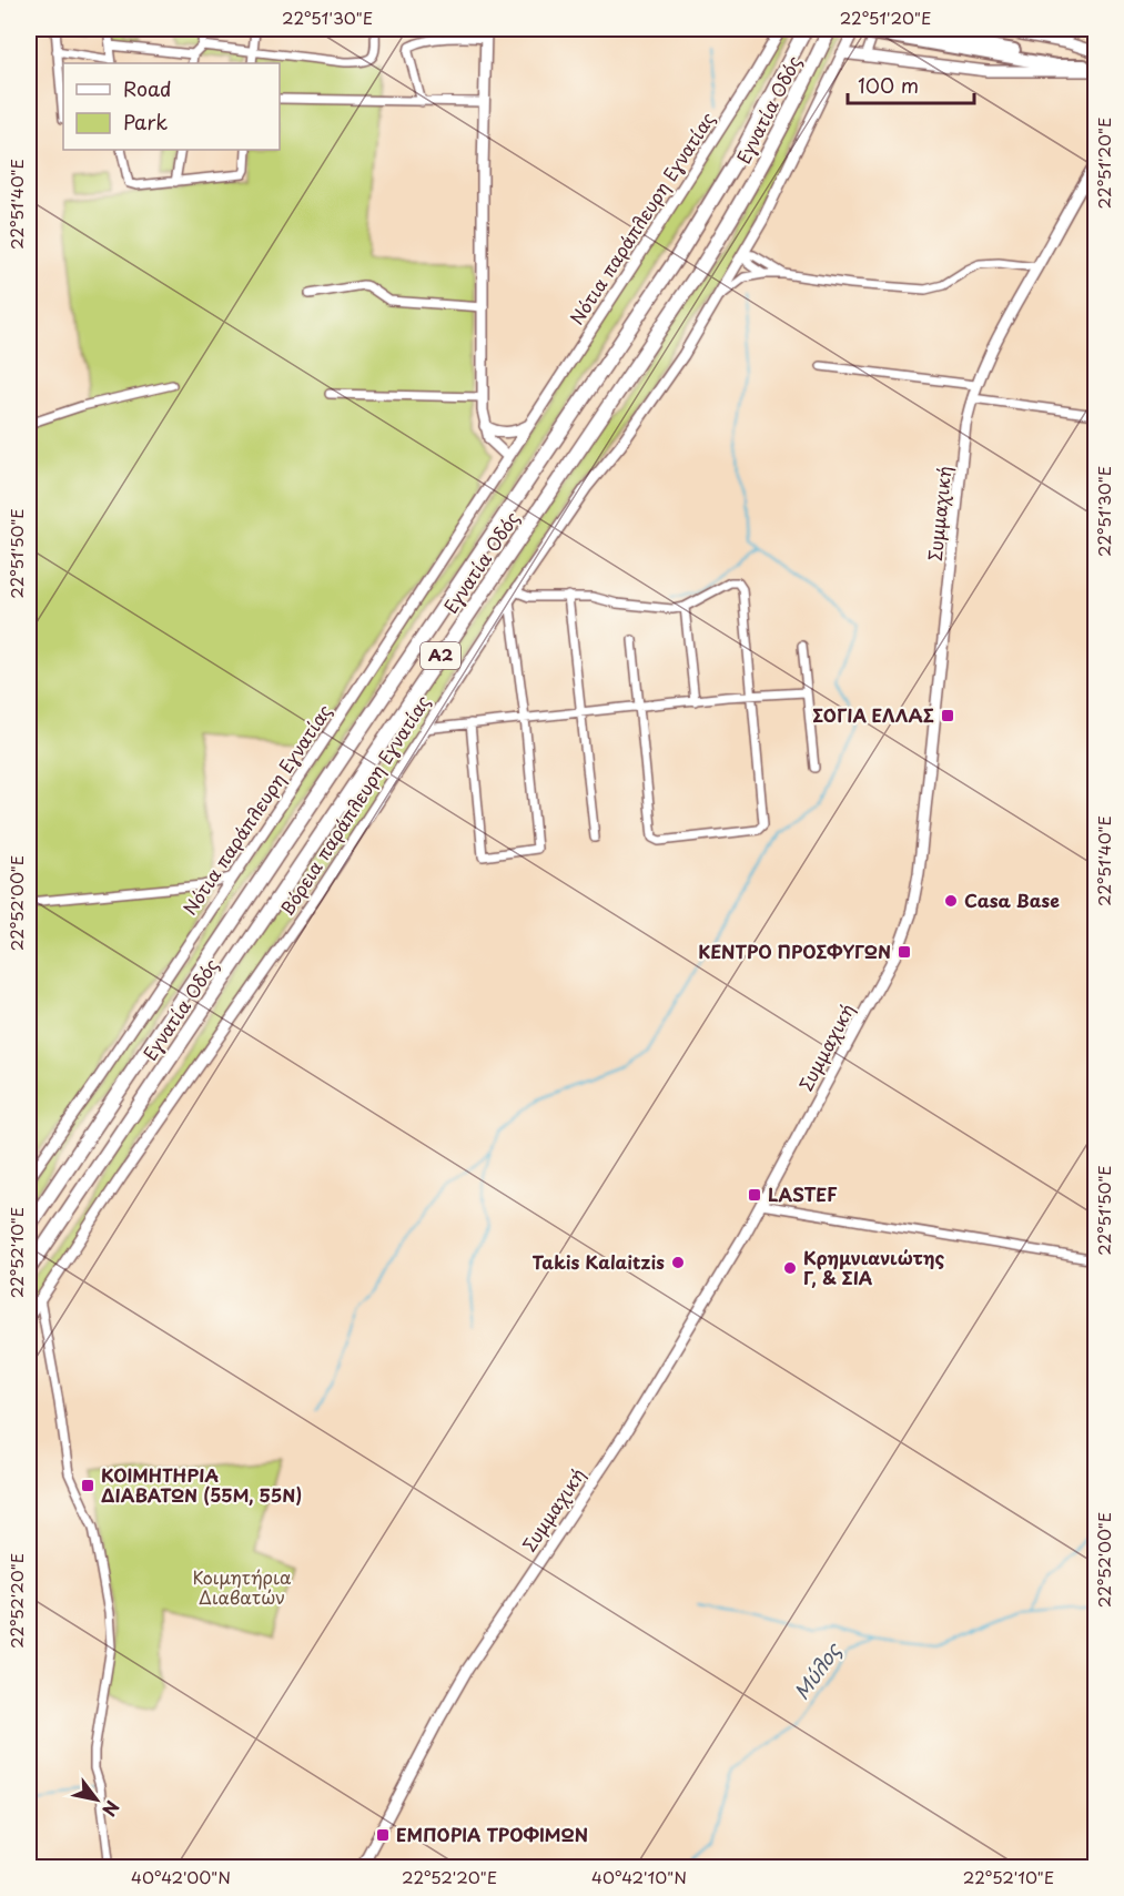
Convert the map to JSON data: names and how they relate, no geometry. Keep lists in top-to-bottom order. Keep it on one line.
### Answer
{"streets":{"highway":["Εγνατία Οδός","Α2"],"street":["Νότια παράπλευρη Εγνατίας","Συμμαχική","Βόρεια παράπλευρη Εγνατίας"]},"water":["Μύλος"],"parks":["Κοιμητήρια Διαβατών"],"places":{"transit":["ΣΟΓΙΑ ΕΛΛΑΣ","ΚΕΝΤΡΟ ΠΡΟΣΦΥΓΩΝ","LASTEF","ΚΟΙΜΗΤΗΡΙΑ ΔΙΑΒΑΤΩΝ (55Μ, 55Ν)","ΕΜΠΟΡΙΑ ΤΡΟΦΙΜΩΝ"],"other":["Casa Base","Takis Kalaitzis","Κρημνιανιώτης Γ, & ΣΙΑ"]},"legend":["Road","Park"],"scale_bar":"100 m","north":"bottom right","coordinates":["22°51'30\"E","22°51'20\"E","22°51'40\"E","22°51'50\"E","22°52'00\"E","22°52'10\"E","22°52'20\"E","40°42'00\"N","40°42'10\"N"]}
